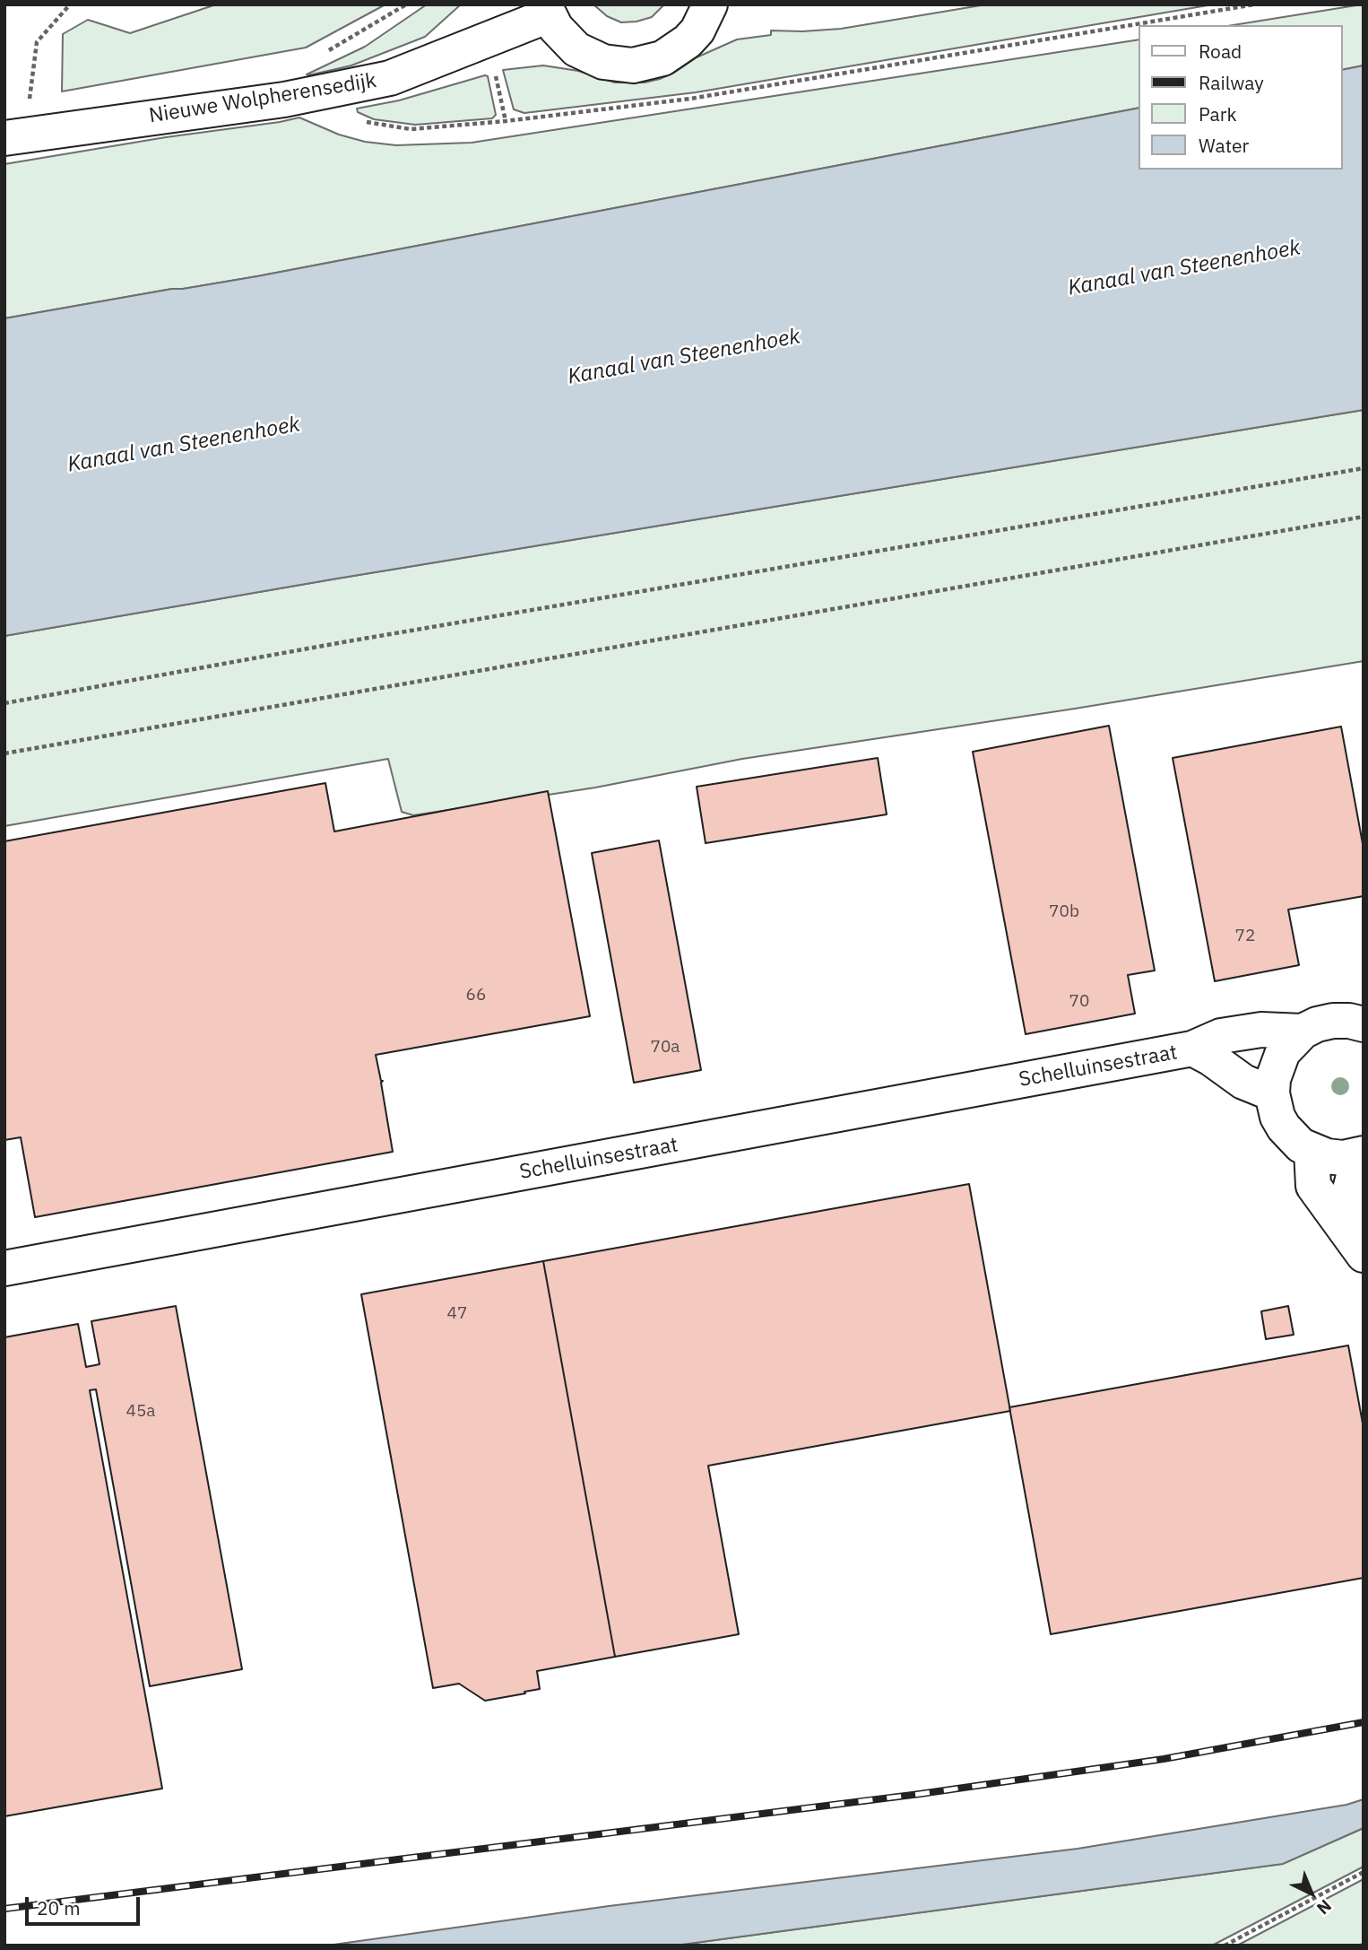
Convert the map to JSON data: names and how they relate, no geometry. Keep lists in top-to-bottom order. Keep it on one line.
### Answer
{"streets":{"street":["Nieuwe Wolpherensedijk","Schelluinsestraat"]},"water":["Kanaal van Steenenhoek"],"house_numbers":["70b","72","66","70","70a","47","45a"],"legend":["Road","Railway","Park","Water"],"scale_bar":"20 m","north":"bottom right"}
